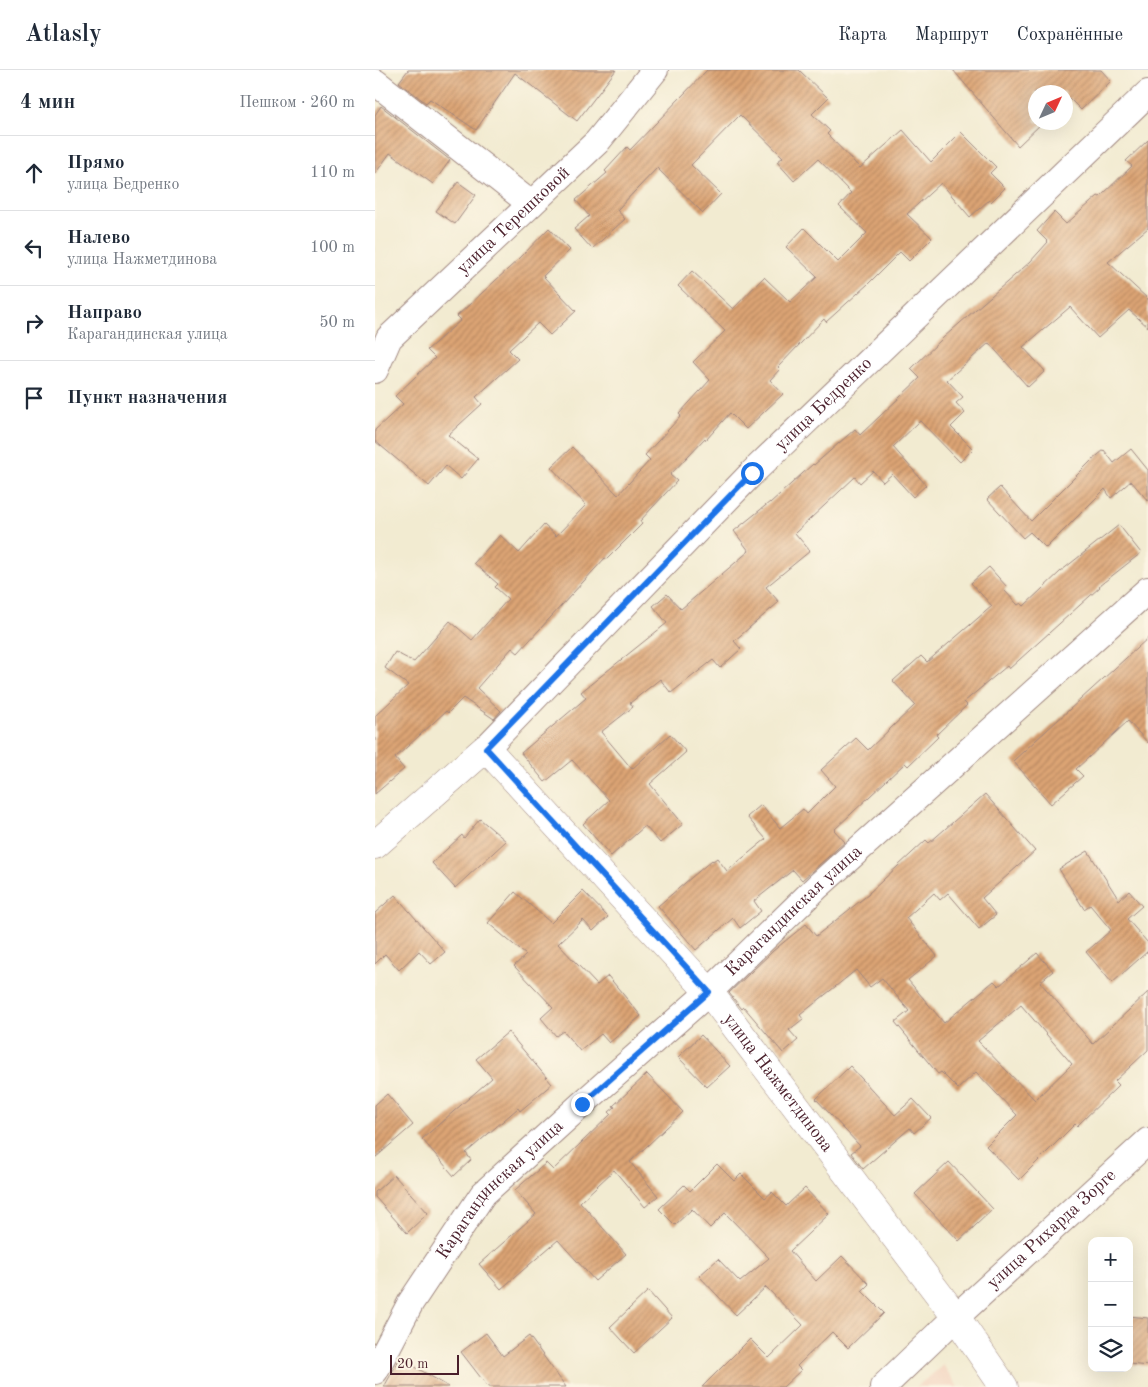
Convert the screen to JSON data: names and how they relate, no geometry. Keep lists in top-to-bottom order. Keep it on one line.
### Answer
{"streets":{"street":["улица Терешковой","улица Бедренко","Карагандинская улица","улица Нажметдинова","улица Рихарда Зорге"]},"crossings":[["улица Бедренко","улица Нажметдинова"],["Карагандинская улица","улица Нажметдинова"],["улица Нажметдинова","улица Рихарда Зорге"]],"scale_bar":"20 m","north":"top right","page":{"header":"Atlasly","nav":["Карта","Маршрут","Сохранённые"],"heading":["4 мин","Пешком · 260 m"],"list":[["Прямо","улица Бедренко","110 m"],["Налево","улица Нажметдинова","100 m"],["Направо","Карагандинская улица","50 m"],"Пункт назначения"],"map_buttons":["+","−"],"scale":"20 m"}}
